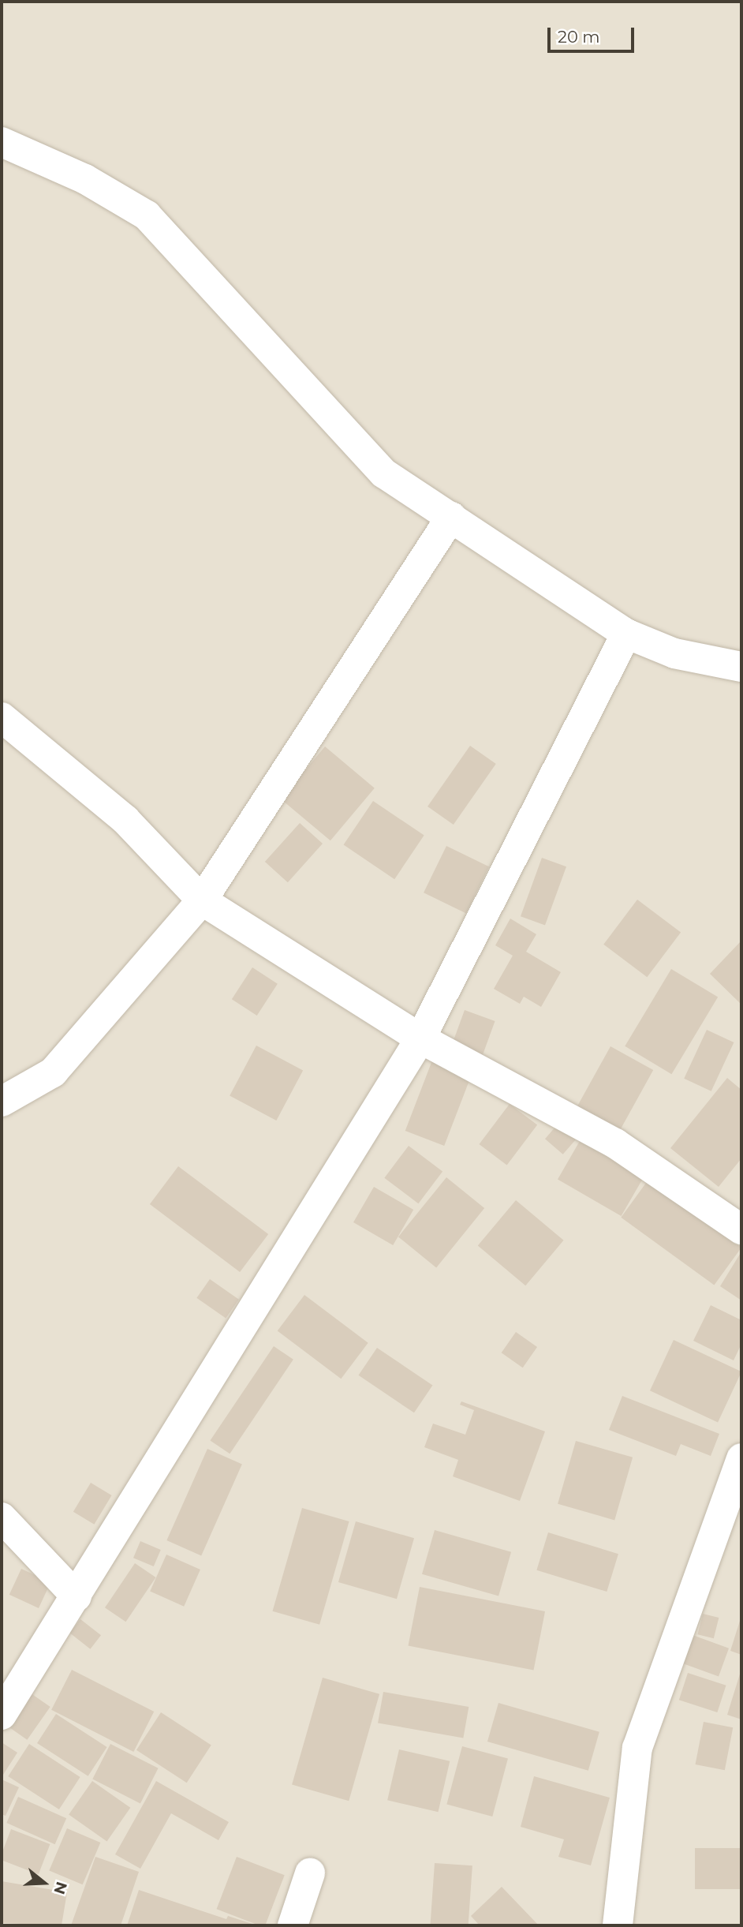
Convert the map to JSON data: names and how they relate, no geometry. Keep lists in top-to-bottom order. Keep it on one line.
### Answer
{"scale_bar":"20 m","north":"right"}
